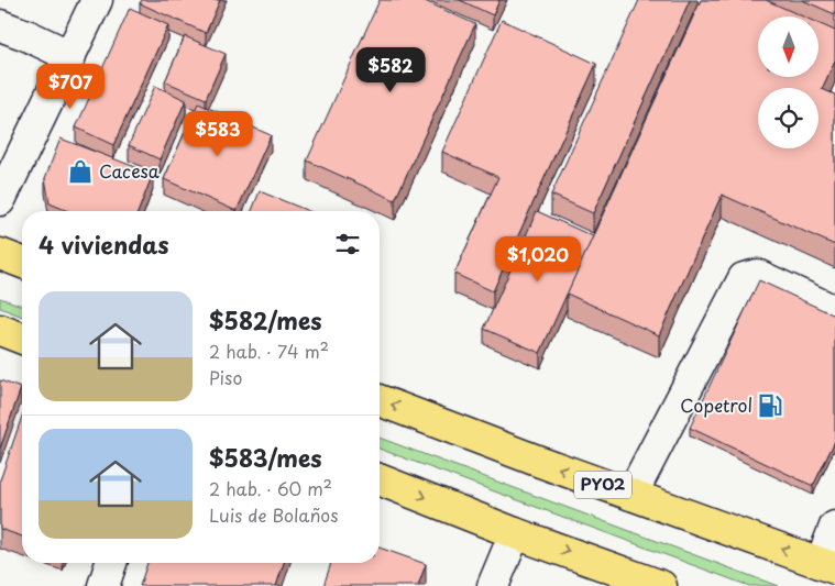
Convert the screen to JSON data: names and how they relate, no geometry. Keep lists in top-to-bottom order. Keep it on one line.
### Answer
{"streets":{"highway":["PY02"]},"places":{"shop":["Cacesa"],"fuel station":["Copetrol"]},"north":"bottom","page":{"price":["$582","$707","$583","$1,020"],"heading":"4 viviendas","list":[{"name":"$582/mes","note":"2 hab. · 74 m² · Piso"},{"name":"$583/mes","note":"2 hab. · 60 m² · Luis de Bolaños"}]}}
